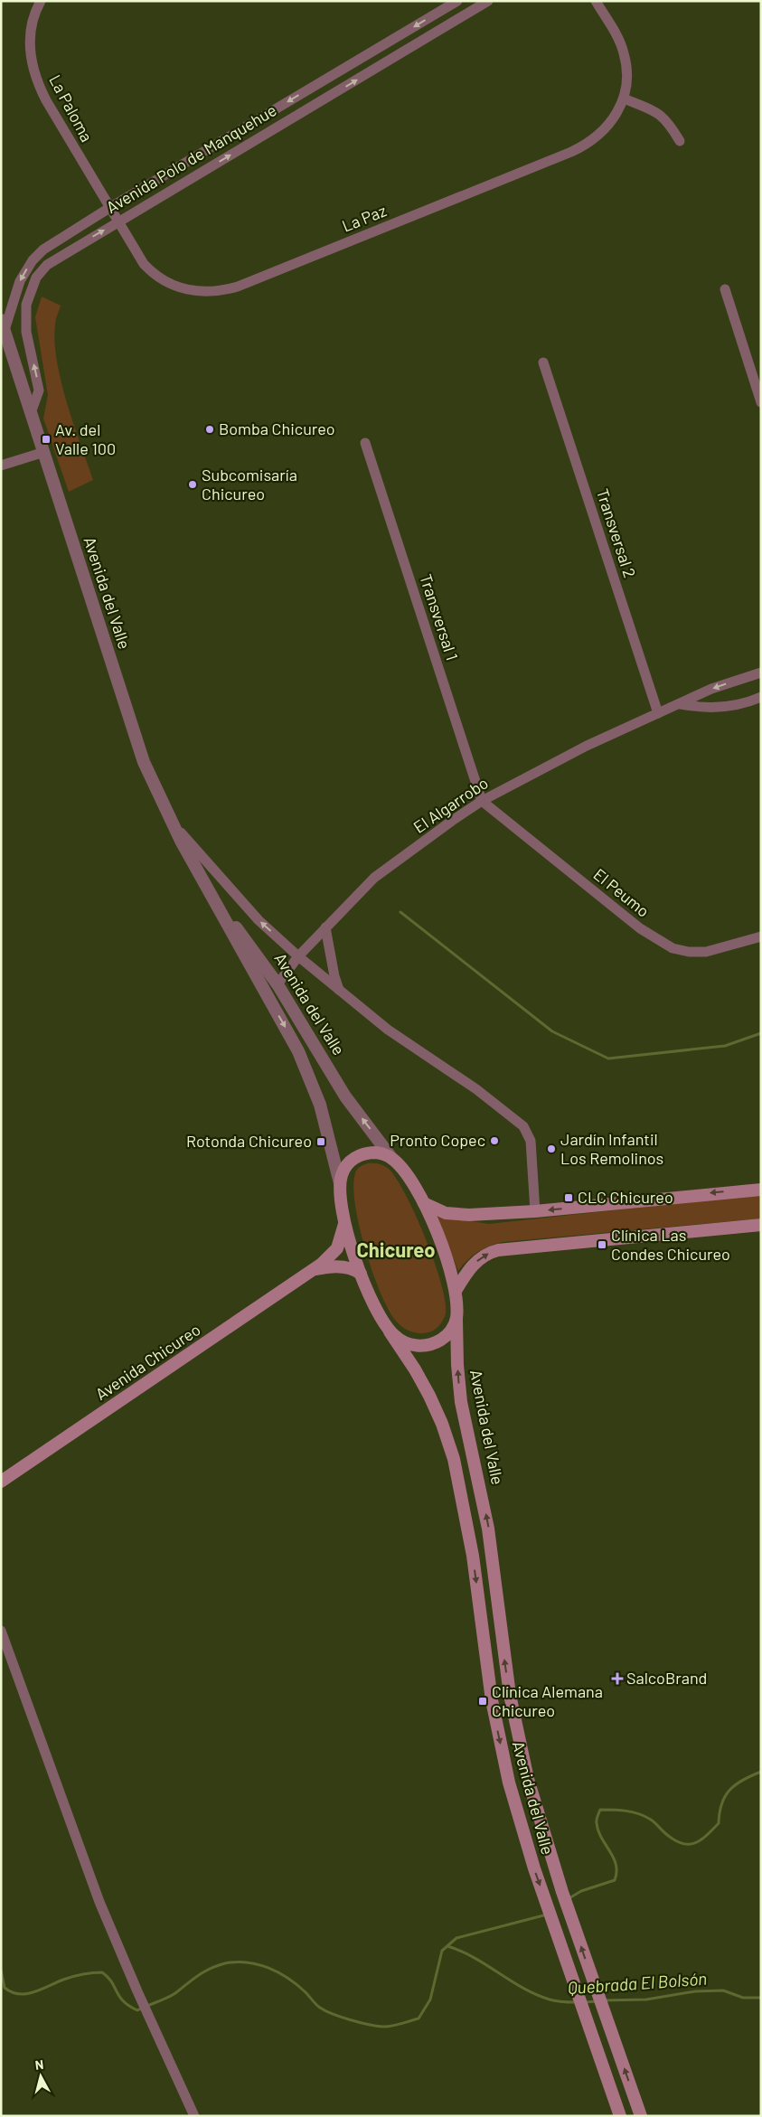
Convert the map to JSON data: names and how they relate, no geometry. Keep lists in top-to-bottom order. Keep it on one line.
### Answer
{"streets":{"main road":["Avenida del Valle","Avenida Chicureo"],"street":["La Paloma","Avenida Polo de Manquehue","La Paz","Transversal 2","Transversal 1","El Algarrobo","El Peumo"]},"crossings":[["La Paloma","Avenida Polo de Manquehue"],["La Paloma","La Paz"],["Avenida Polo de Manquehue","La Paz"],["Avenida Polo de Manquehue","Avenida del Valle"],["Transversal 2","El Algarrobo"],["Avenida del Valle","El Algarrobo"],["Avenida del Valle","Avenida Chicureo"],["Transversal 1","El Algarrobo"],["Transversal 1","El Peumo"],["El Algarrobo","El Peumo"]],"districts":["Chicureo"],"water":["Quebrada El Bolsón"],"places":{"other":["Bomba Chicureo","Subcomisaría Chicureo","Pronto Copec","Jardín Infantil Los Remolinos"],"transit":["Av. del Valle 100","Rotonda Chicureo","CLC Chicureo","Clínica Las Condes Chicureo","Clínica Alemana Chicureo"],"health":["SalcoBrand"]},"north":"top"}
